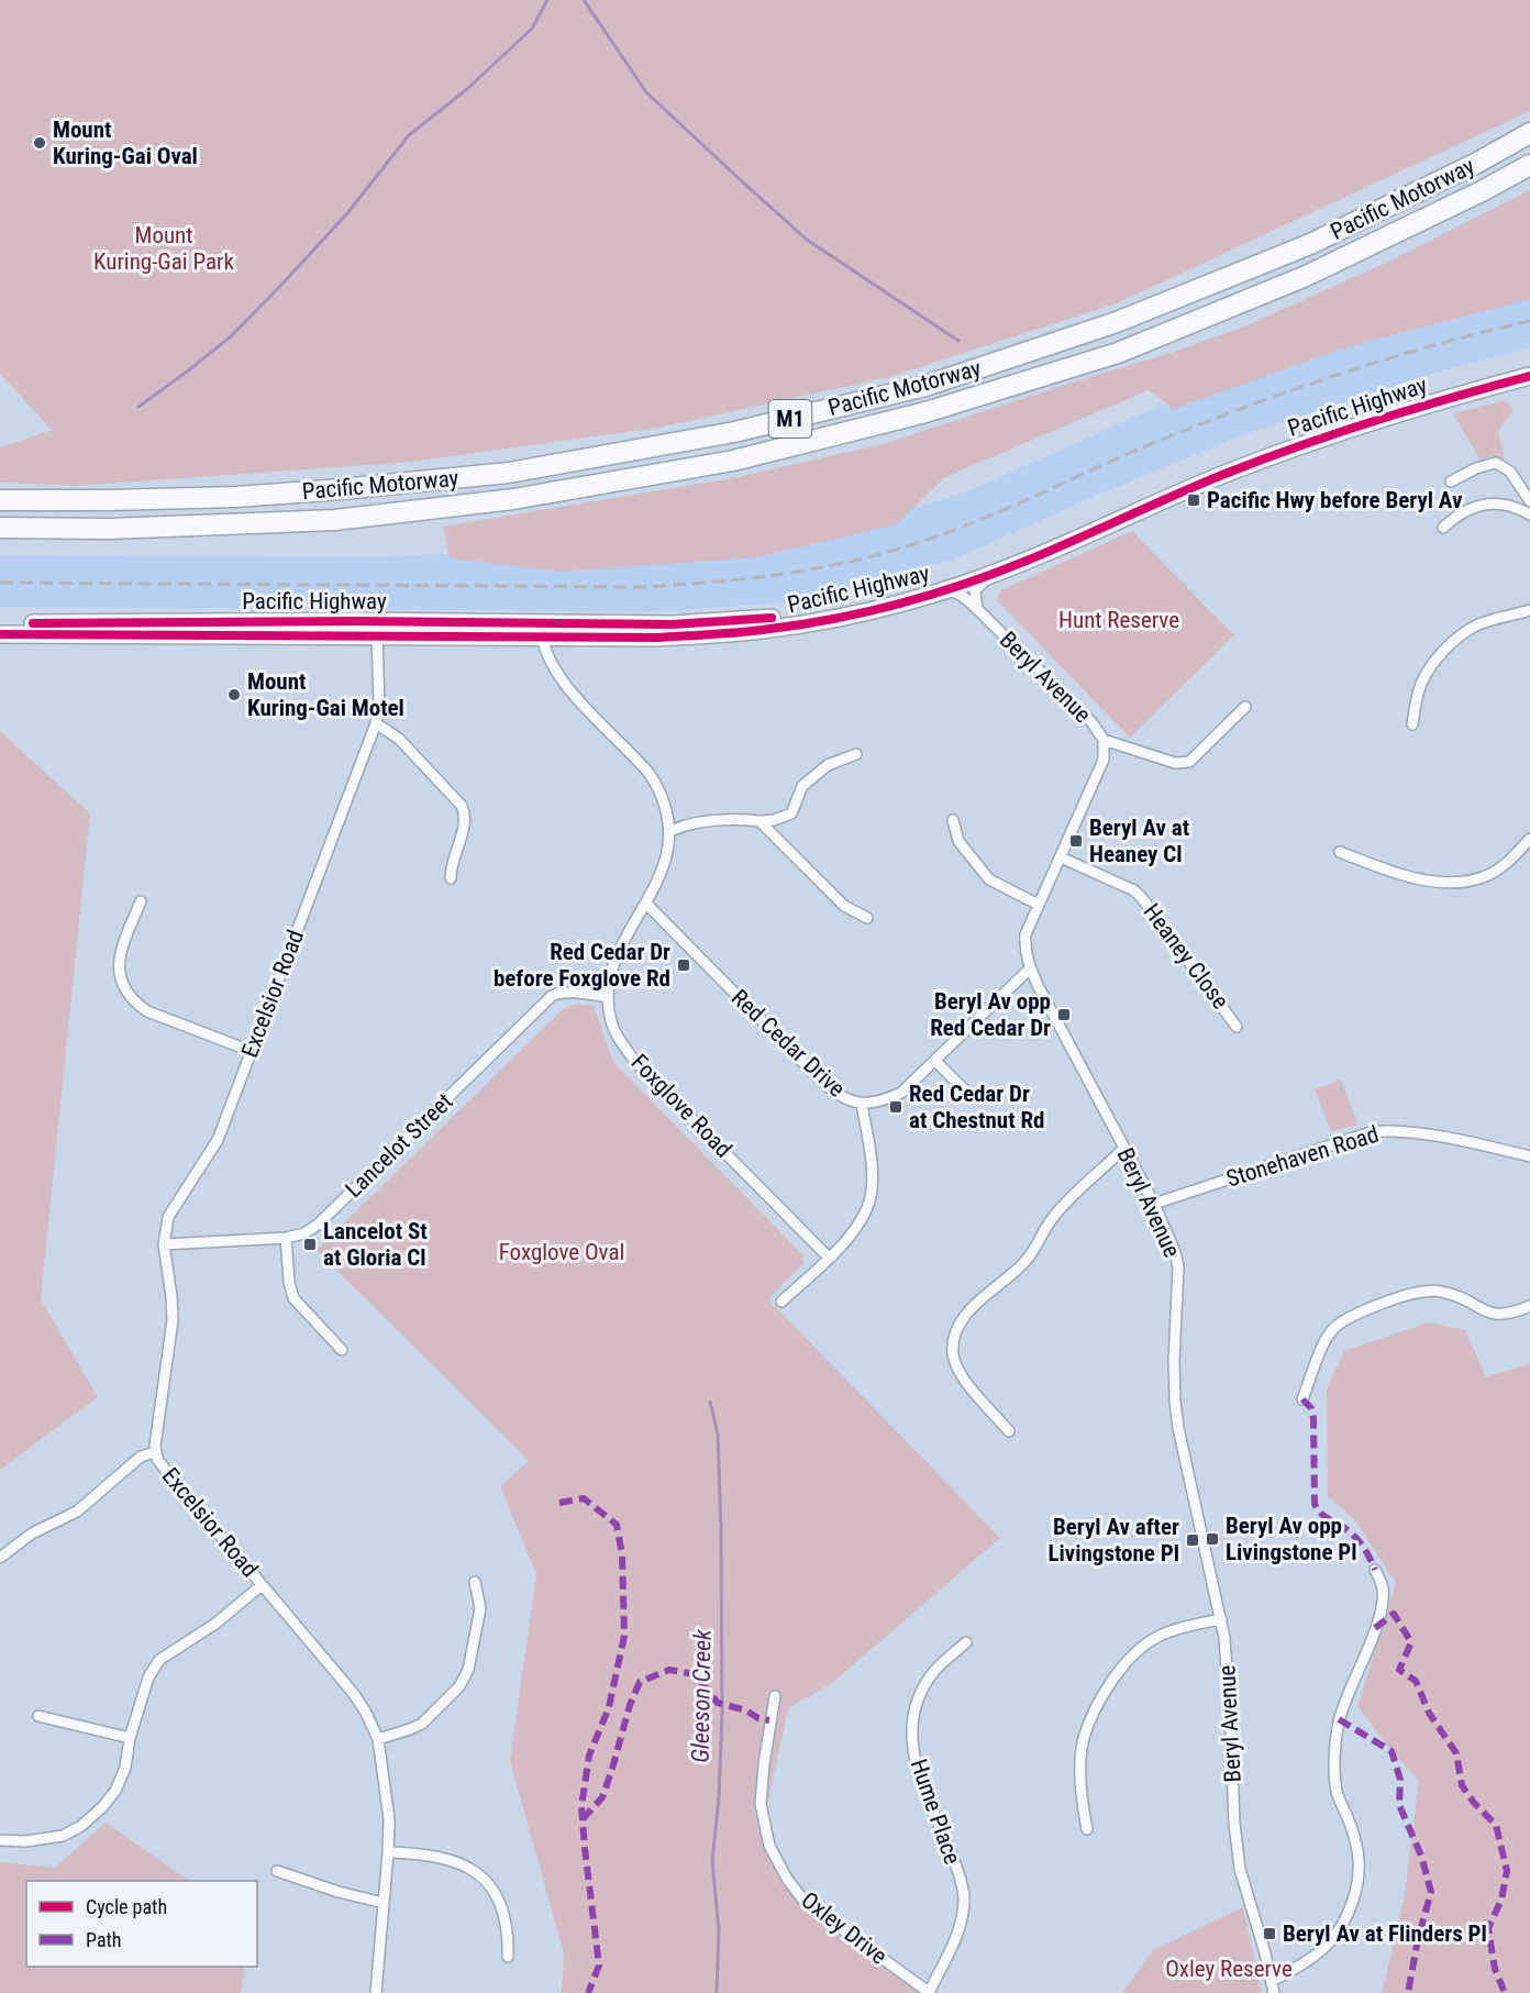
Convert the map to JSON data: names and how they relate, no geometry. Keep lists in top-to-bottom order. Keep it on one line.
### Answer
{"streets":{"highway":["Pacific Motorway","M1"],"main road":["Pacific Highway"],"street":["Beryl Avenue","Heaney Close","Excelsior Road","Red Cedar Drive","Foxglove Road","Lancelot Street","Stonehaven Road","Hume Place","Oxley Drive"]},"crossings":[["Pacific Highway","Beryl Avenue"],["Pacific Highway","Excelsior Road"],["Pacific Highway","Foxglove Road"],["Beryl Avenue","Heaney Close"],["Beryl Avenue","Red Cedar Drive"],["Beryl Avenue","Stonehaven Road"],["Excelsior Road","Lancelot Street"],["Red Cedar Drive","Foxglove Road"],["Foxglove Road","Lancelot Street"],["Hume Place","Oxley Drive"]],"water":["Gleeson Creek"],"parks":["Mount Kuring-Gai Park","Hunt Reserve","Foxglove Oval","Oxley Reserve"],"places":{"other":["Mount Kuring-Gai Oval","Mount Kuring-Gai Motel"],"transit":["Pacific Hwy before Beryl Av","Beryl Av at Heaney Cl","Red Cedar Dr before Foxglove Rd","Beryl Av opp Red Cedar Dr","Red Cedar Dr at Chestnut Rd","Lancelot St at Gloria Cl","Beryl Av opp Livingstone Pl","Beryl Av after Livingstone Pl","Beryl Av at Flinders Pl"]},"legend":["Cycle path","Path"]}
